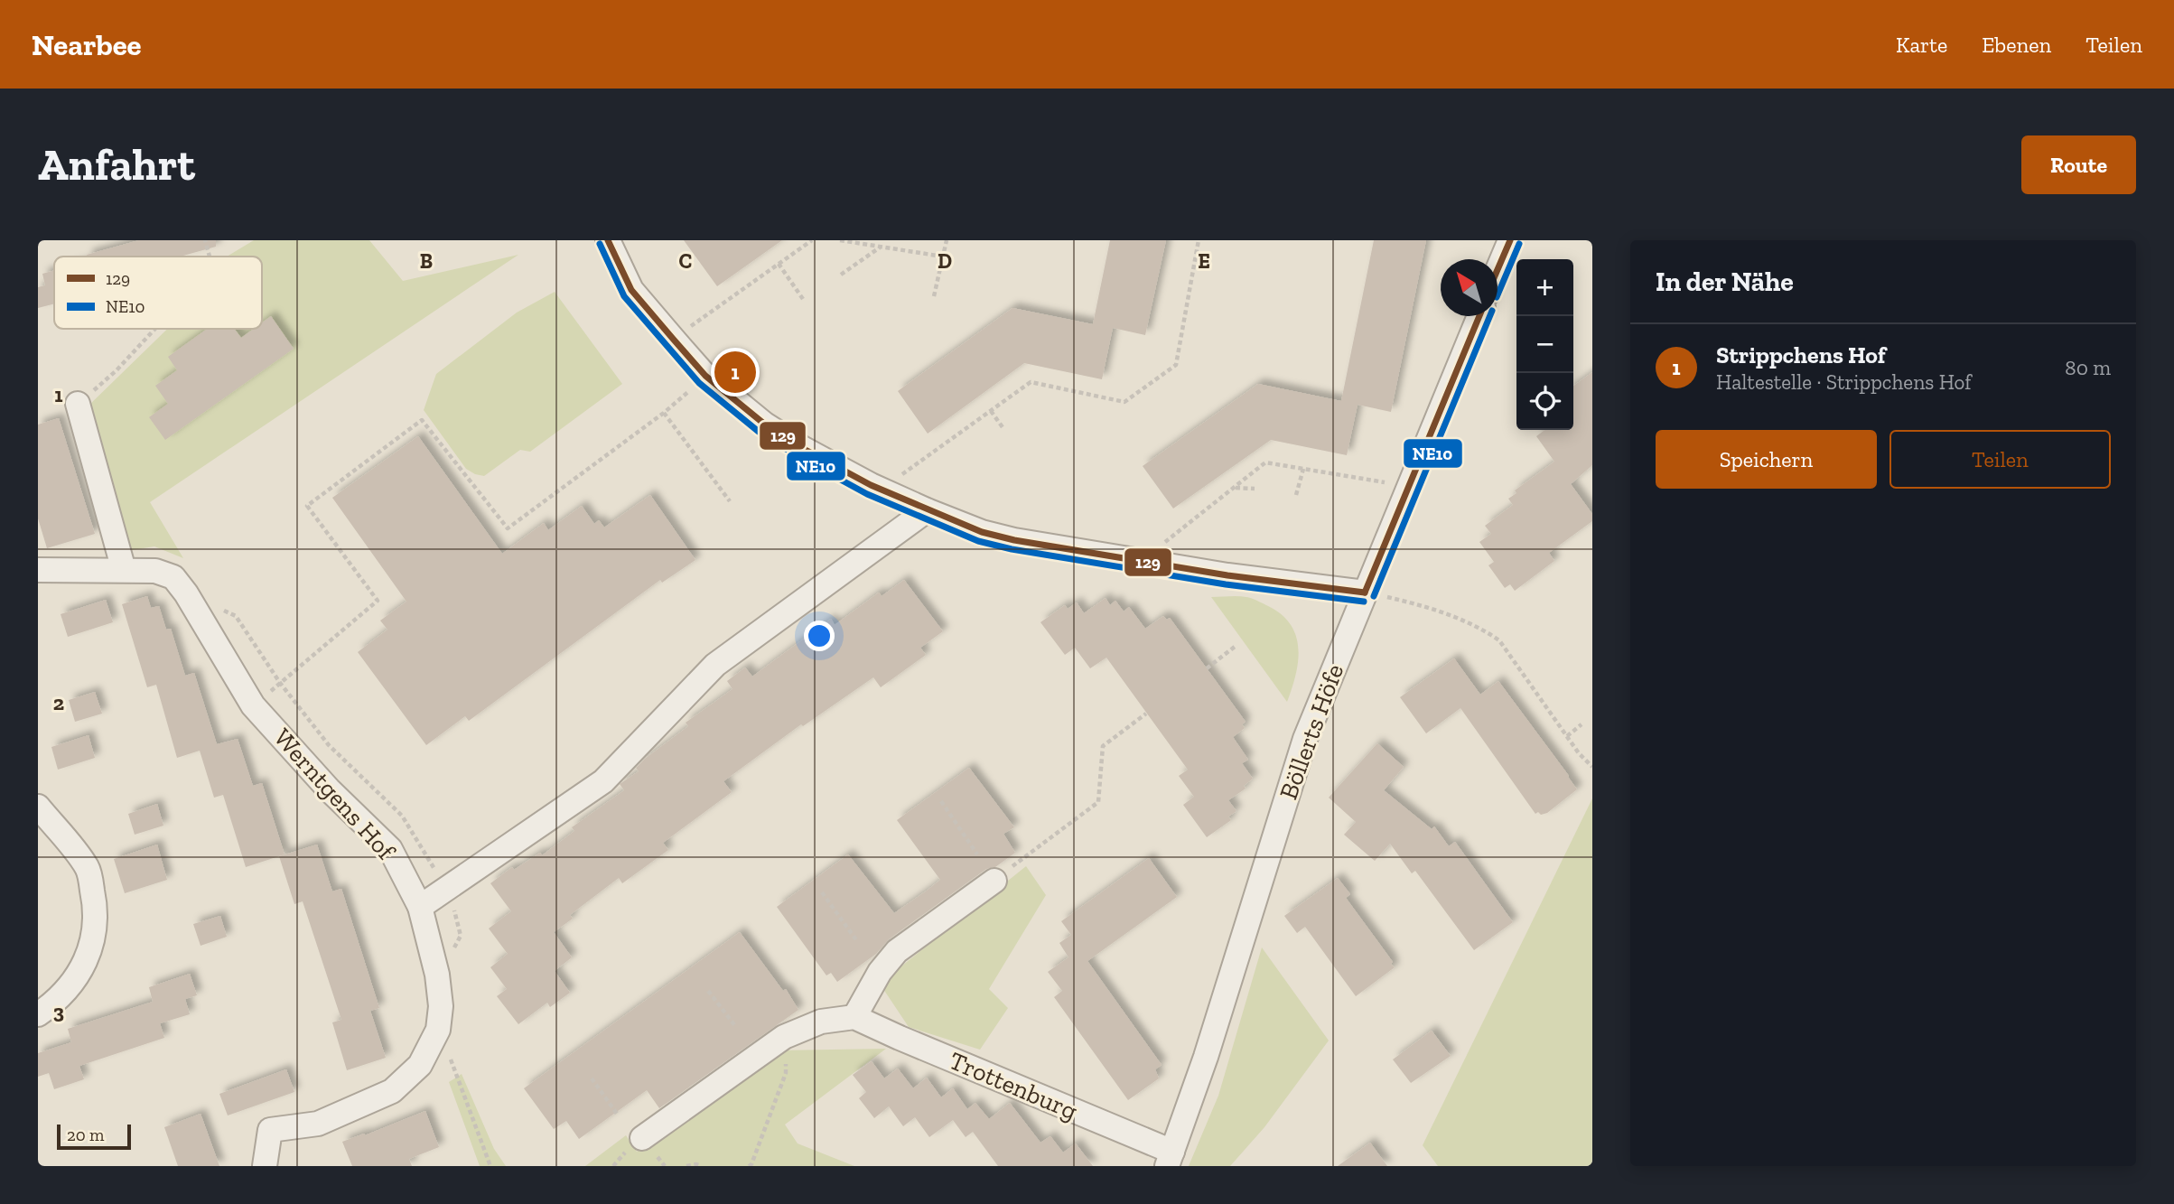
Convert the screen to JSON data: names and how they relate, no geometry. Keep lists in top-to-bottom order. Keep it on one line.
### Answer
{"streets":{"street":["Böllerts Höfe","Werntgens Hof","Trottenburg"]},"crossings":[["Böllerts Höfe","Trottenburg"]],"lines":["transit line 129","transit line NE10"],"legend":["129","NE10"],"scale_bar":"20 m","north":"top left","page":{"header":"Nearbee","nav":["Karte","Ebenen","Teilen"],"buttons":["Route",["Speichern","Teilen"]],"title":"Anfahrt","heading":"In der Nähe","map_buttons":["+","−"],"list":[{"mark":"1","name":"Strippchens Hof","note":"Haltestelle · Strippchens Hof","value":"80 m"}],"pins":"1","scale":"20 m"},"grid":{"columns":["B","C","D","E"],"rows":["1","2","3"]}}
